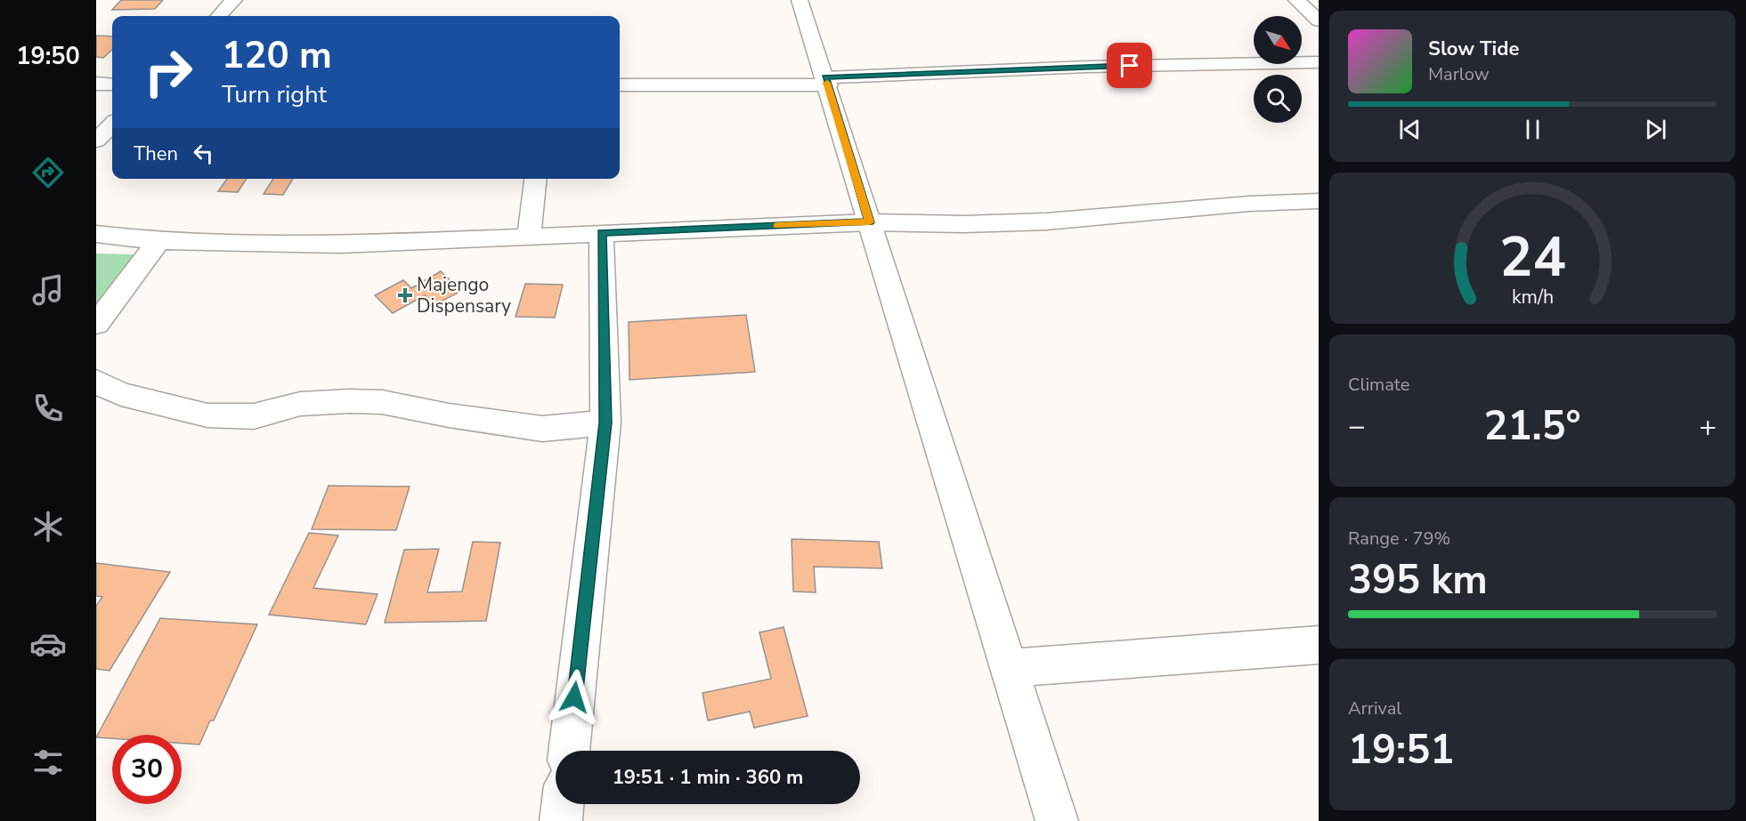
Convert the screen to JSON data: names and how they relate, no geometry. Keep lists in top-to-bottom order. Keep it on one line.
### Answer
{"places":{"health":["Majengo Dispensary"]},"north":"bottom right","page":{"tabs":"19:50","turn":["120 m","Turn right"],"song":["Slow Tide","Marlow"],"then":"Then","tile":["Climate",["Range · 79%","395 km"],["Arrival","19:51"]],"heat":["−","21.5°","+"],"limit":"30","trip":"19:51 · 1 min · 360 m","gauge":["24","km/h"]}}
